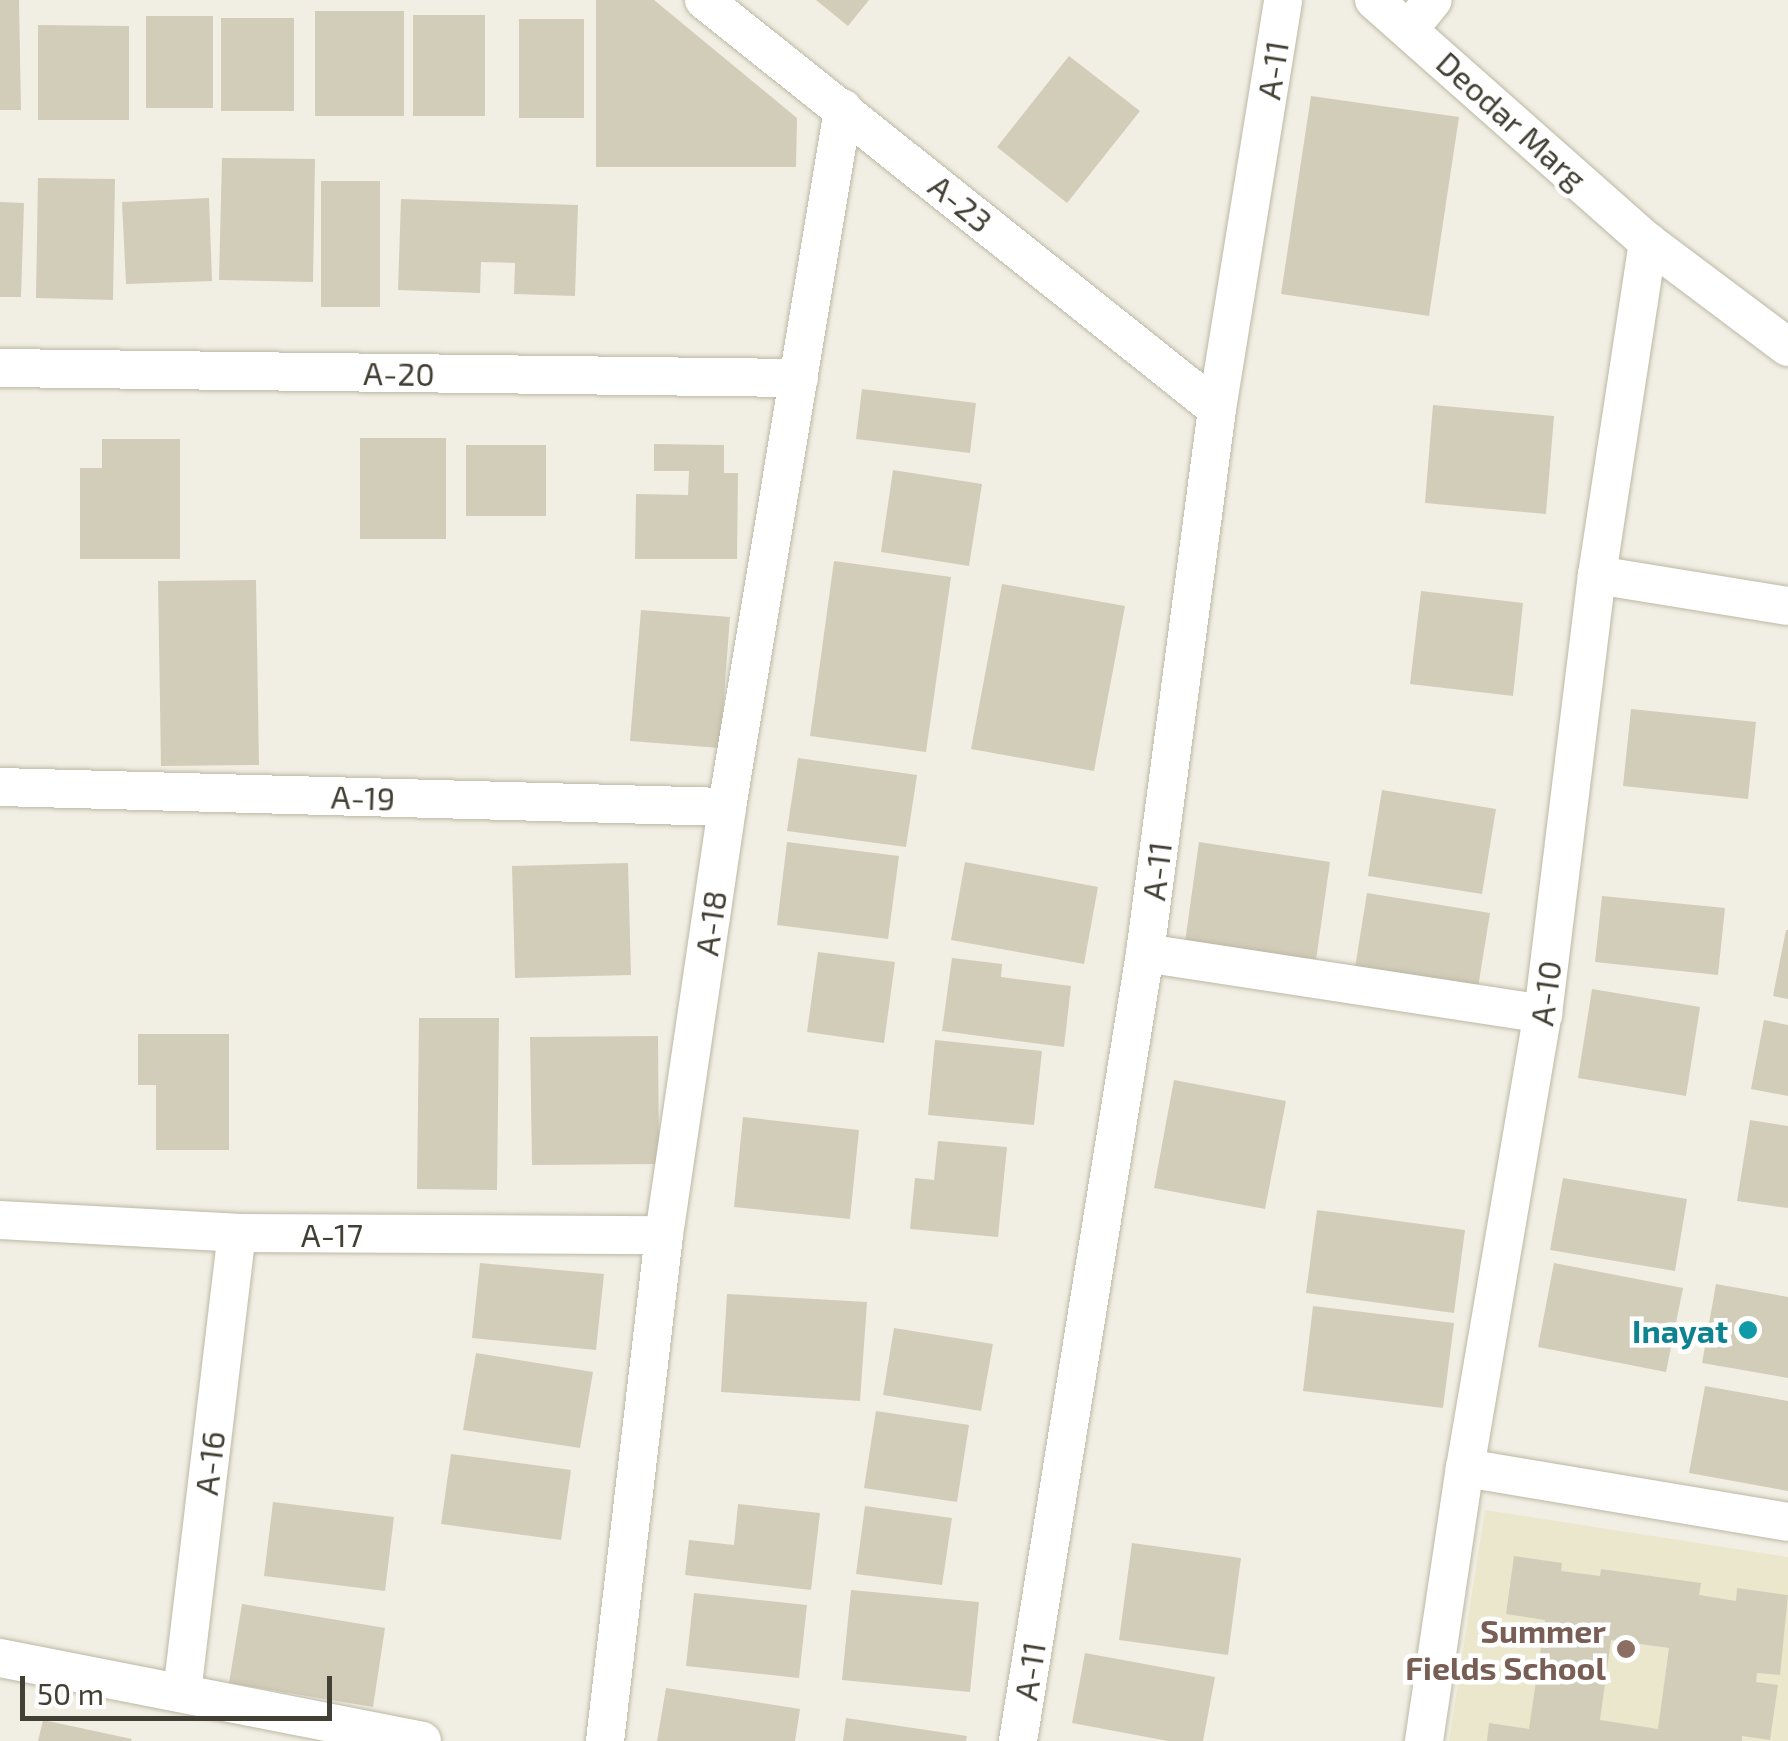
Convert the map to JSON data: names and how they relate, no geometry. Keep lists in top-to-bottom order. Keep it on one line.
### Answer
{"streets":{"street":["A-11","Deodar Marg","A-23","A-20","A-19","A-18","A-10","A-17","A-16"]},"crossings":[["A-11","A-23"],["Deodar Marg","A-10"],["A-23","A-18"],["A-20","A-18"],["A-19","A-18"],["A-18","A-17"],["A-17","A-16"]],"places":["Inayat","Summer Fields School"],"scale_bar":"50 m"}
